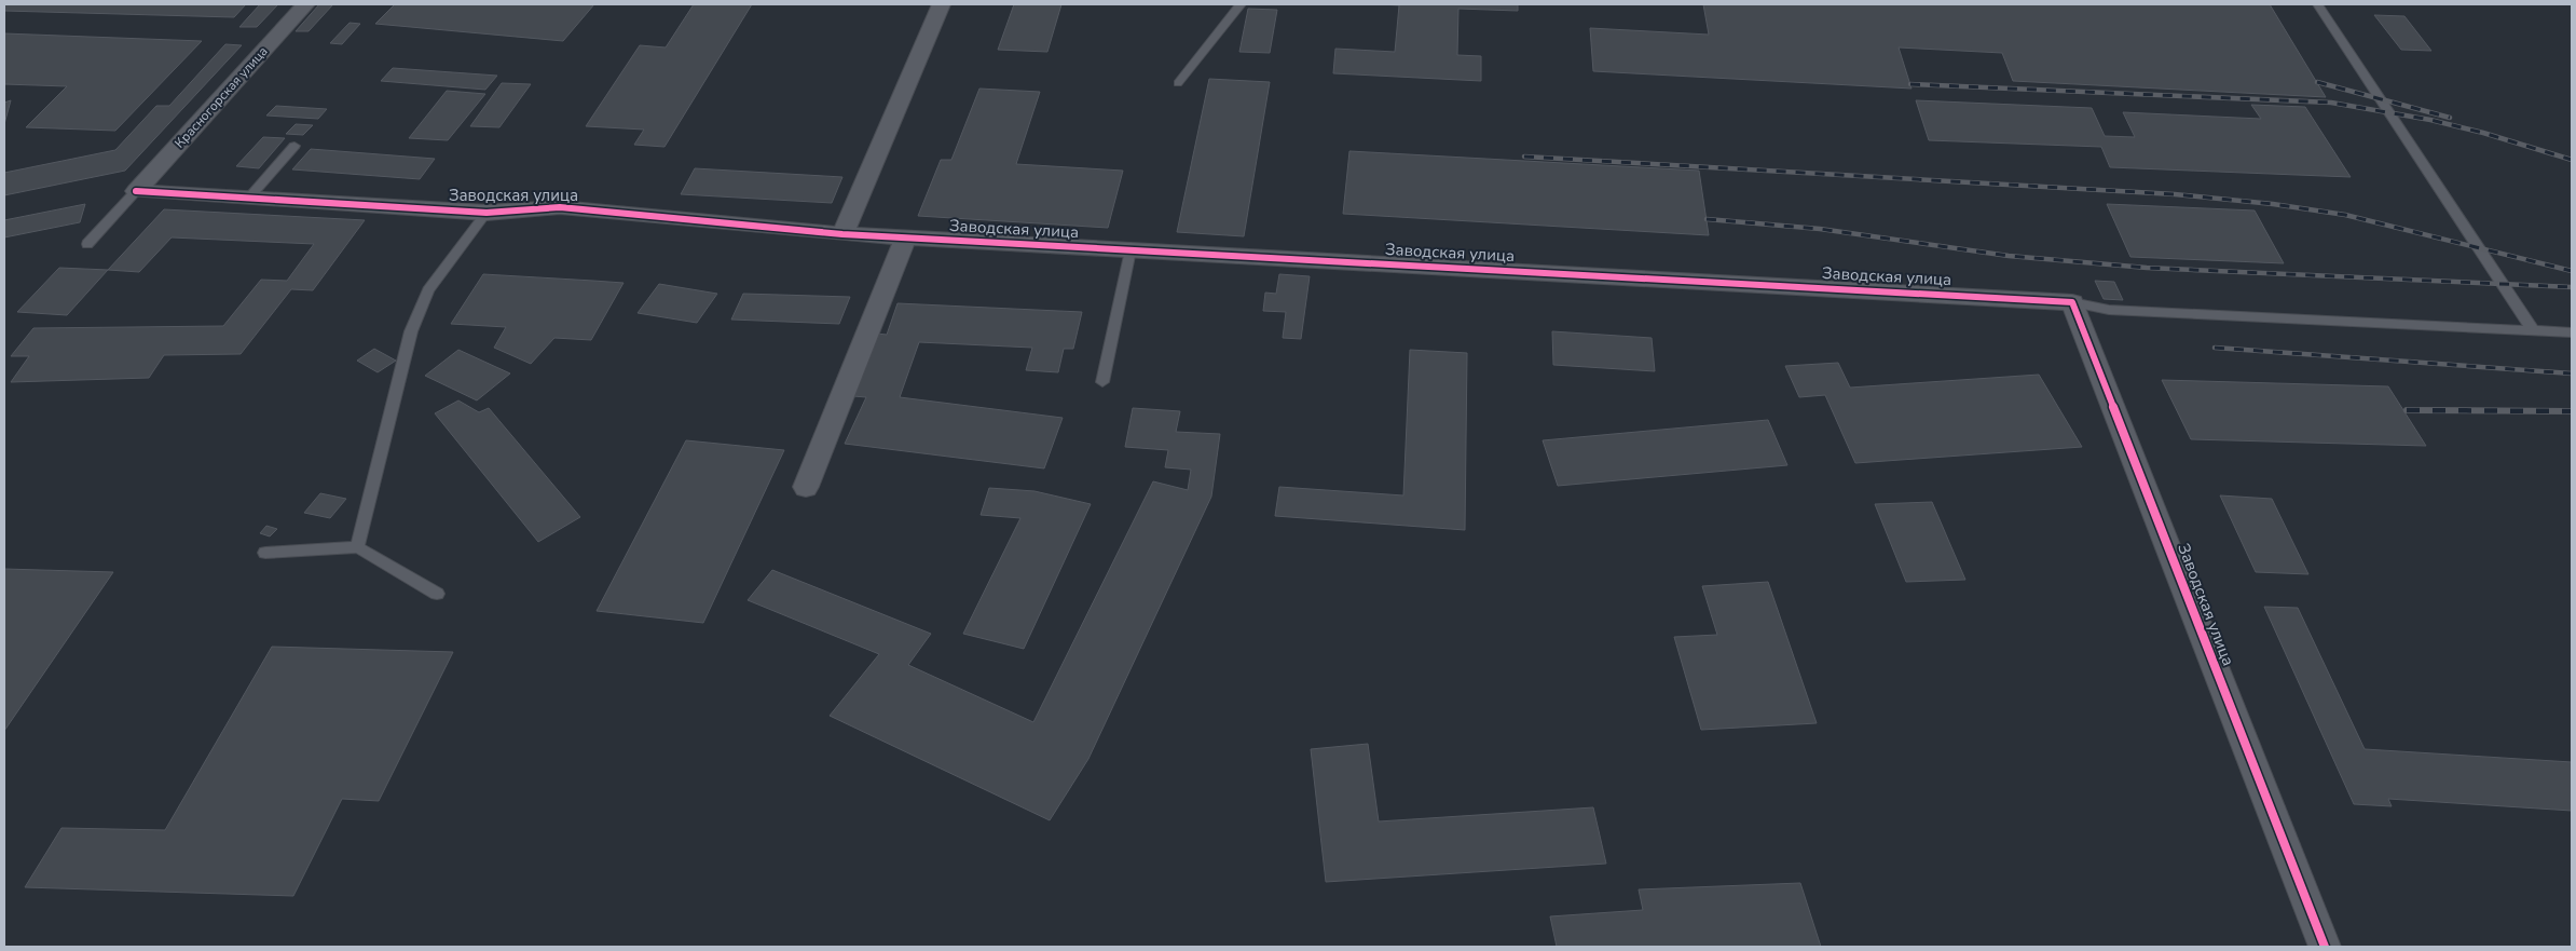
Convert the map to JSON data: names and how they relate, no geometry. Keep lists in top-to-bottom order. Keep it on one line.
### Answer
{"streets":{"street":["Красногорская улица","Заводская улица"]},"crossings":[["Красногорская улица","Заводская улица"]]}
